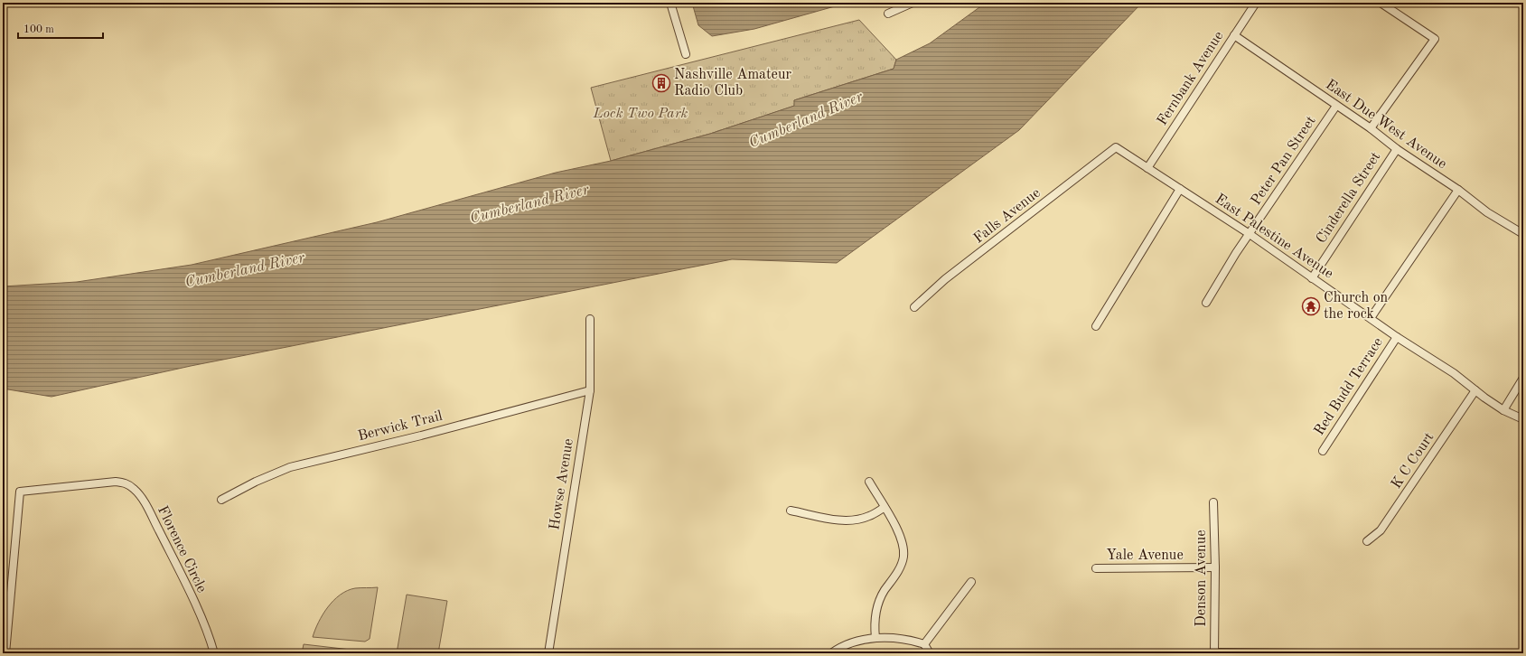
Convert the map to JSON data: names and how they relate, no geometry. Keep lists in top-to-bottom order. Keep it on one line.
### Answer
{"streets":{"street":["Fernbank Avenue","East Due West Avenue","Peter Pan Street","Cinderella Street","Falls Avenue","East Palestine Avenue","Red Budd Terrace","Berwick Trail","K C Court","Howse Avenue","Florence Circle","Yale Avenue","Denson Avenue"]},"crossings":[["Fernbank Avenue","East Due West Avenue"],["Fernbank Avenue","East Palestine Avenue"],["East Due West Avenue","Peter Pan Street"],["East Due West Avenue","Cinderella Street"],["Peter Pan Street","East Palestine Avenue"],["Cinderella Street","East Palestine Avenue"],["Falls Avenue","East Palestine Avenue"],["East Palestine Avenue","Red Budd Terrace"],["East Palestine Avenue","K C Court"],["Berwick Trail","Howse Avenue"],["Yale Avenue","Denson Avenue"]],"water":["Cumberland River"],"parks":["Lock Two Park"],"places":{"building":["Nashville Amateur Radio Club"],"temple":["Church on the rock"]},"scale_bar":"100 m"}
